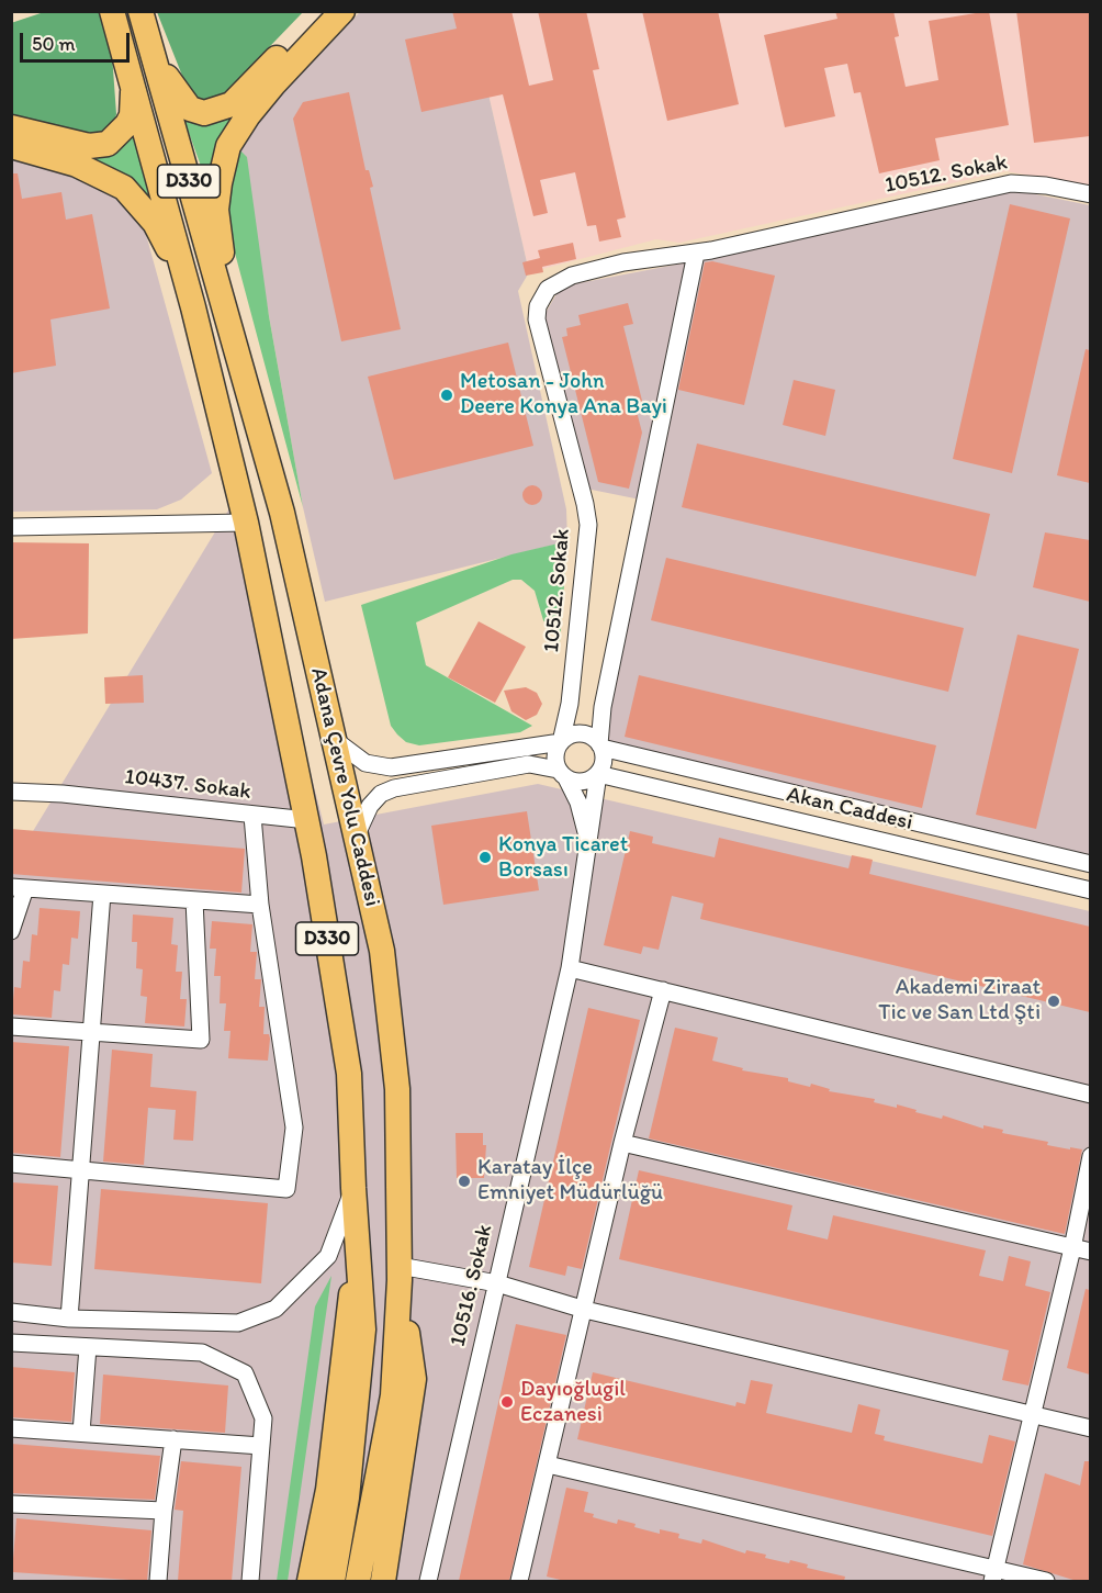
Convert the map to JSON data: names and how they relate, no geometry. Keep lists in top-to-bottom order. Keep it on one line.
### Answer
{"streets":{"highway":["D330","Adana Çevre Yolu Caddesi"],"street":["10512. Sokak","10437. Sokak","Akan Caddesi","10516. Sokak"]},"crossings":[["10512. Sokak","Akan Caddesi"],["10512. Sokak","10516. Sokak"],["10437. Sokak","Adana Çevre Yolu Caddesi"],["Akan Caddesi","10516. Sokak"]],"places":["Metosan - John Deere Konya Ana Bayi","Konya Ticaret Borsası","Akademi Ziraat Tic ve San Ltd Şti","Karatay İlçe Emniyet Müdürlüğü","Dayıoğlugil Eczanesi"],"scale_bar":"50 m"}
